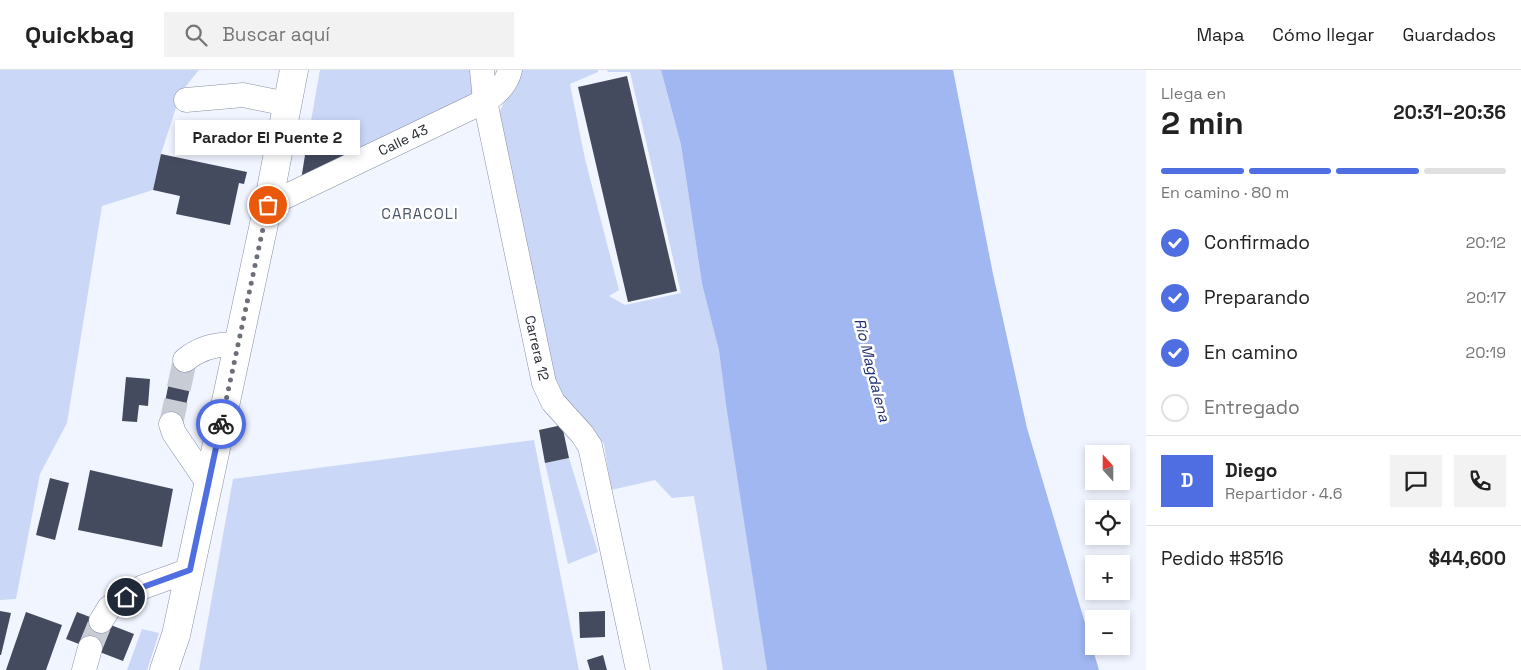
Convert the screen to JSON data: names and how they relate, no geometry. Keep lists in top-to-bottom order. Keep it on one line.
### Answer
{"streets":{"street":["Calle 43","Carrera 12"]},"crossings":[["Calle 43","Carrera 12"]],"districts":["CARACOLI"],"water":["Río Magdalena"],"places":["Parador El Puente 2"],"north":"top","page":{"header":"Quickbag","search":"Buscar aquí","nav":["Mapa","Cómo llegar","Guardados"],"heading":["2 min","Llega en","20:31–20:36"],"panel":["Diego","Repartidor · 4.6","Pedido #8516","$44,600"],"bubble":"Parador El Puente 2","bar":"En camino · 80 m","list":[["Confirmado","20:12"],["Preparando","20:17"],["En camino","20:19"],"Entregado"],"map_buttons":["+","−"],"round":"D"}}
